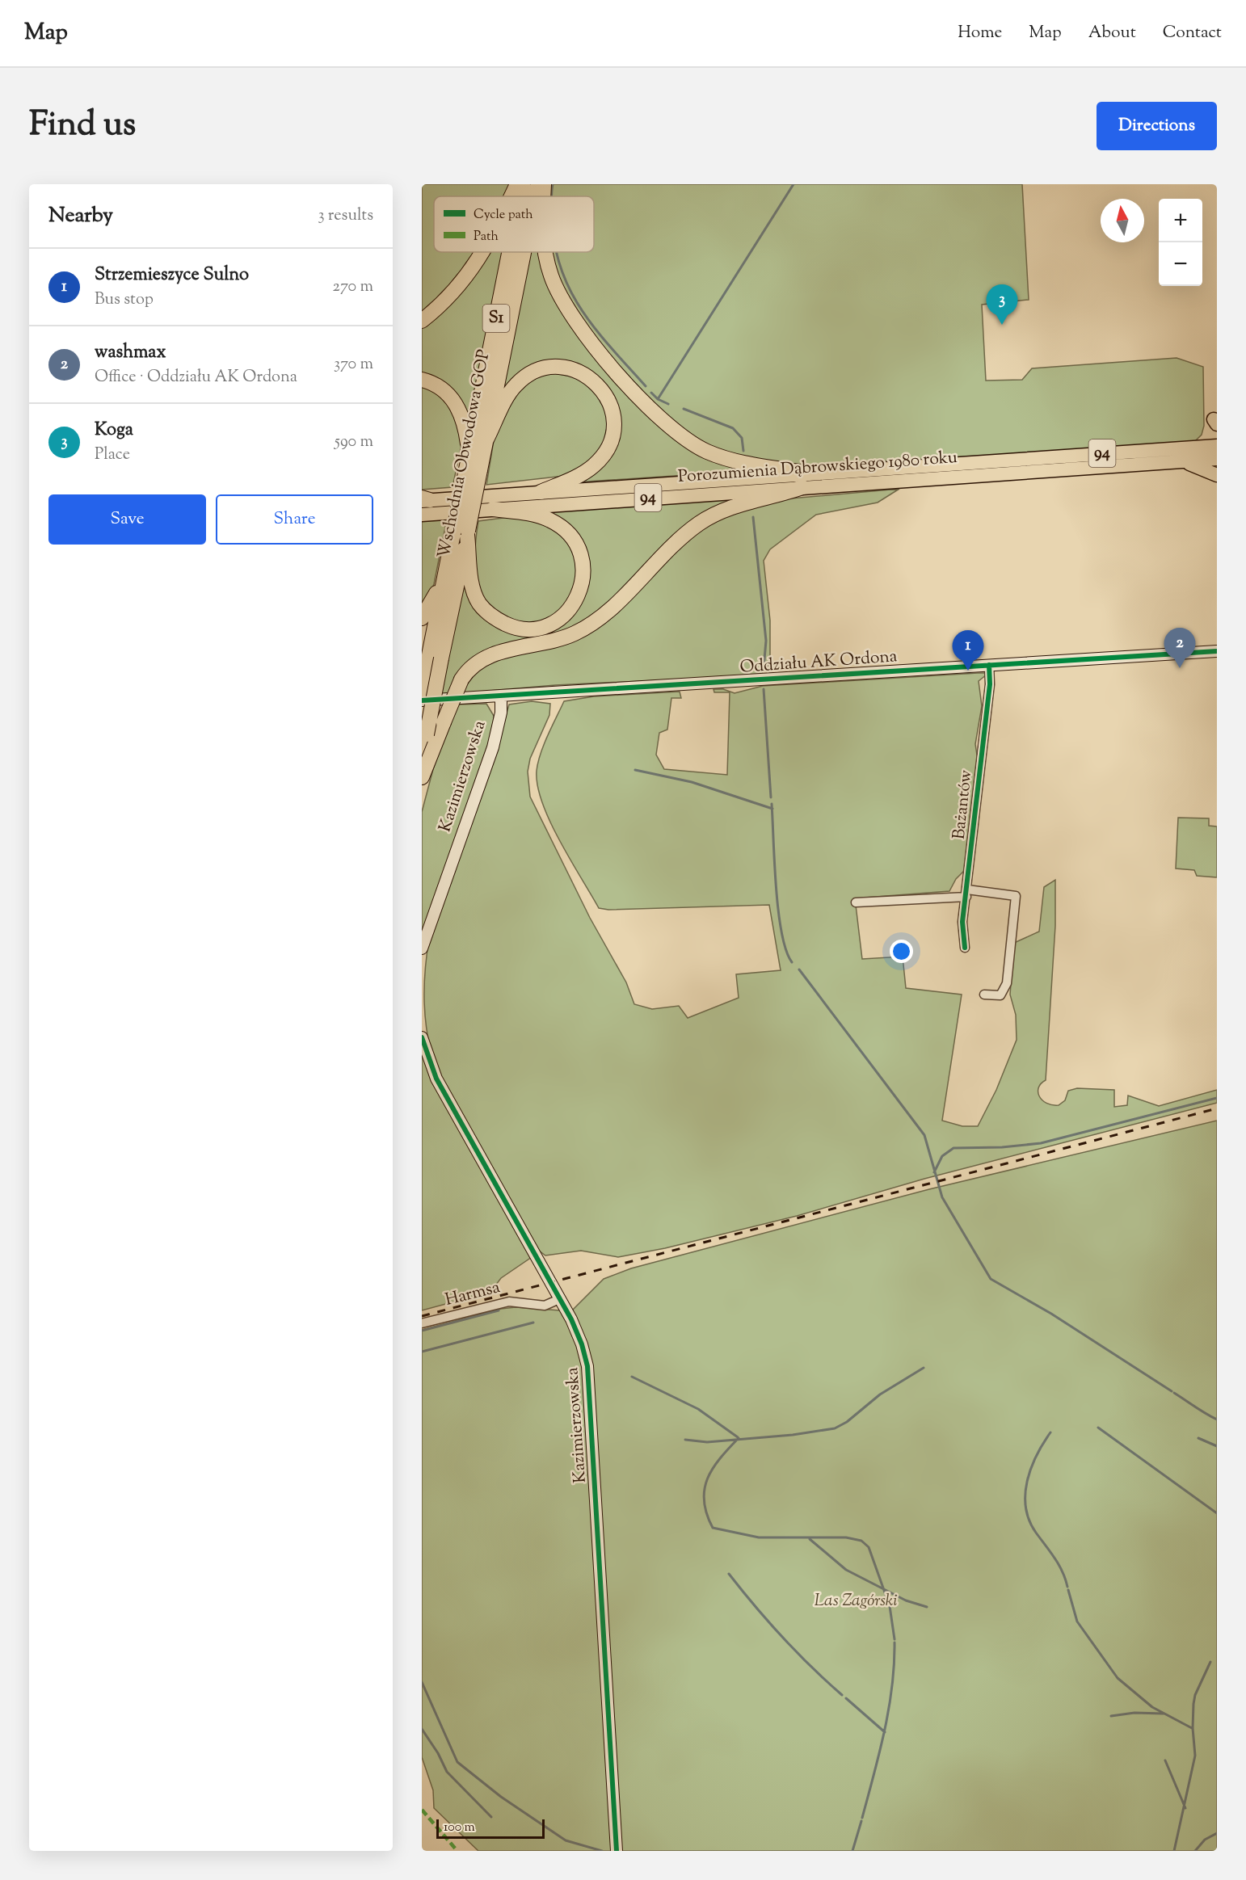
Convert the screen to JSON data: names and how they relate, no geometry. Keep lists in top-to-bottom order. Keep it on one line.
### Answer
{"streets":{"highway":["S1","Wschodnia Obwodowa GOP"],"main road":["94","Porozumienia Dąbrowskiego 1980 roku"],"street":["Oddziału AK Ordona","Kazimierzowska","Bażantów","Harmsa"]},"crossings":[["Oddziału AK Ordona","Kazimierzowska"],["Oddziału AK Ordona","Bażantów"],["Kazimierzowska","Harmsa"]],"parks":["Las Zagórski"],"legend":["Cycle path","Path"],"scale_bar":"100 m","north":"top","page":{"header":"Map","nav":["Home","Map","About","Contact"],"title":"Find us","buttons":["Directions",["Save","Share"]],"heading":["Nearby","3 results"],"map_buttons":["+","−"],"list":[{"mark":"1","name":"Strzemieszyce Sulno","note":"Bus stop","value":"270 m"},{"mark":"2","name":"washmax","note":"Office · Oddziału AK Ordona","value":"370 m"},{"mark":"3","name":"Koga","note":"Place","value":"590 m"}],"pins":["3","2","1"],"scale":"100 m"}}
